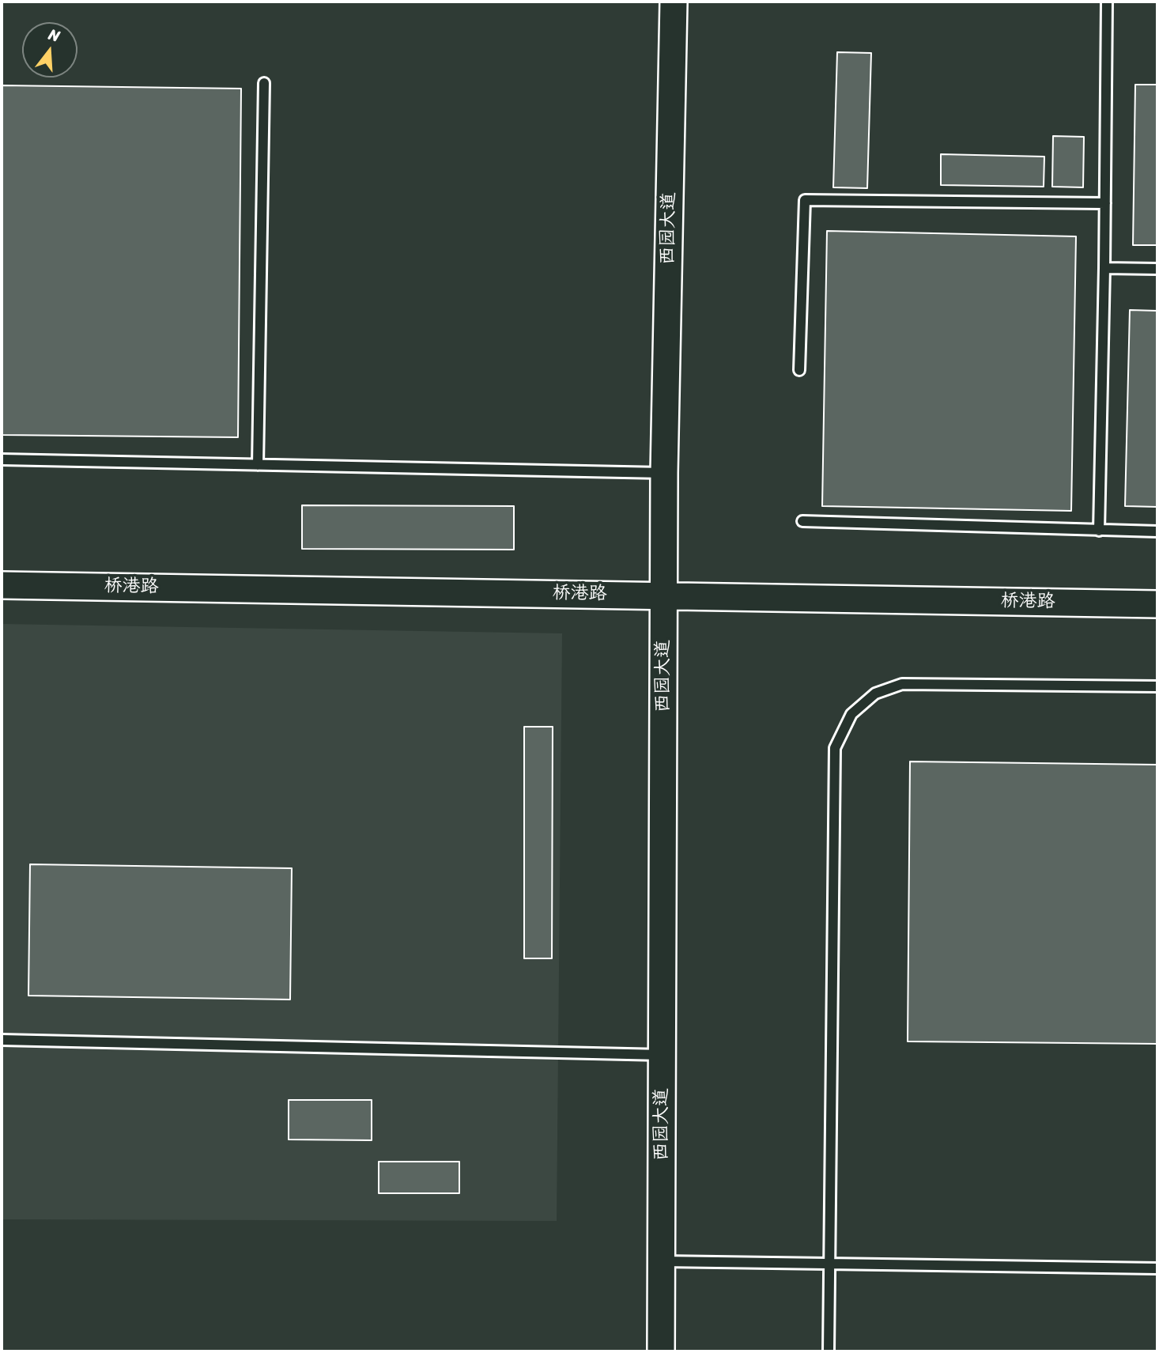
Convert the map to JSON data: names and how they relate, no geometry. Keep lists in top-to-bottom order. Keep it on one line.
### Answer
{"streets":{"street":["西园大道","桥港路"]},"crossings":[["西园大道","桥港路"]],"north":"top"}
